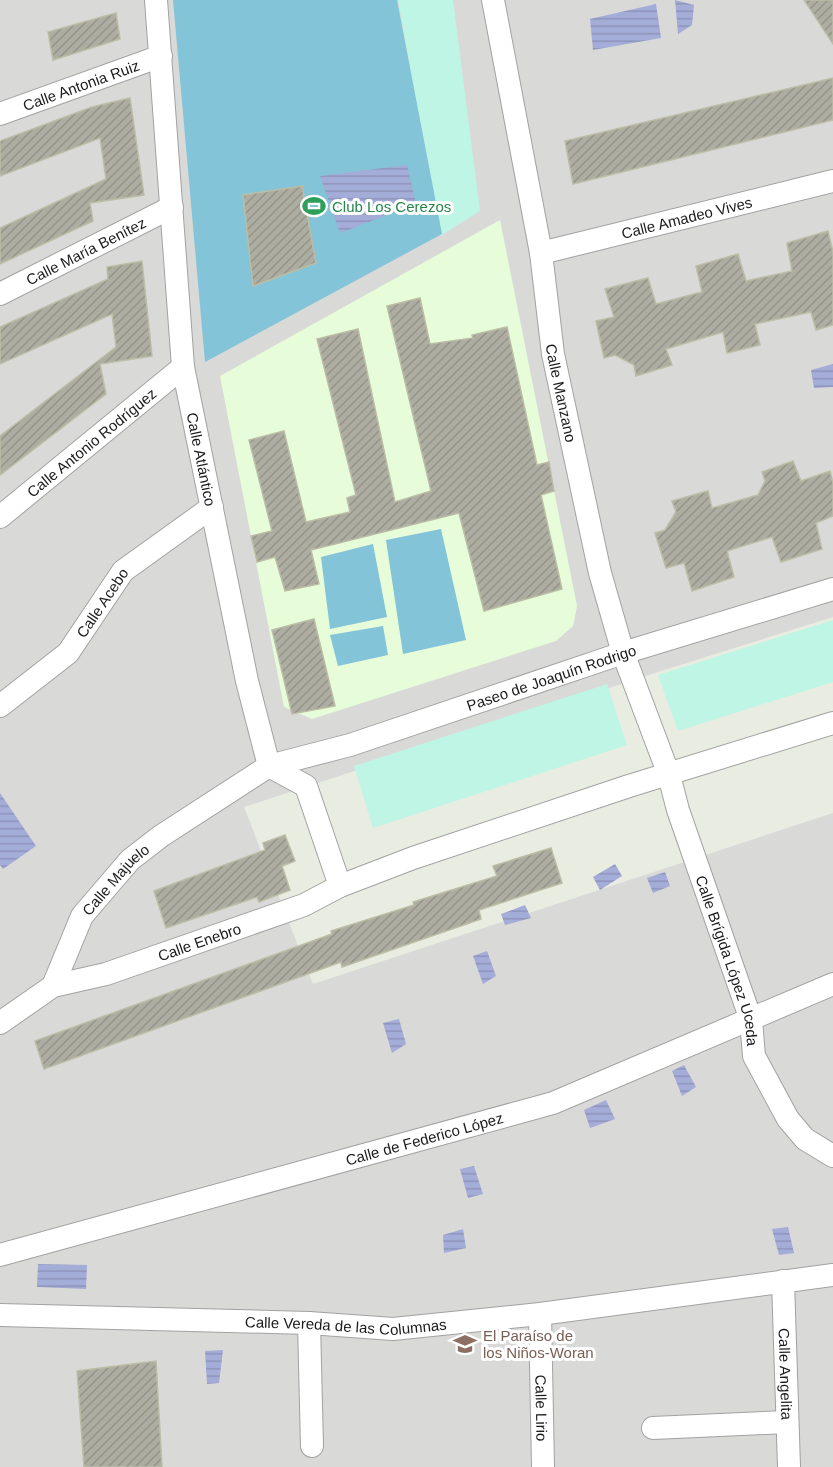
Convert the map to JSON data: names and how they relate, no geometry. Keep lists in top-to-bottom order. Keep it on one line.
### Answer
{"streets":{"street":["Calle Antonia Ruiz","Calle Amadeo Vives","Calle María Benítez","Calle Manzano","Calle Antonio Rodríguez","Calle Atlántico","Calle Acebo","Paseo de Joaquín Rodrigo","Calle Majuelo","Calle Enebro","Calle Brígida López Uceda","Calle de Federico López","Calle Vereda de las Columnas","Calle Angelita","Calle Lirio"]},"crossings":[["Calle Antonia Ruiz","Calle Atlántico"],["Calle Amadeo Vives","Calle Manzano"],["Calle María Benítez","Calle Atlántico"],["Calle Manzano","Paseo de Joaquín Rodrigo"],["Calle Manzano","Calle Brígida López Uceda"],["Calle Antonio Rodríguez","Calle Atlántico"],["Calle Atlántico","Calle Acebo"],["Calle Atlántico","Paseo de Joaquín Rodrigo"],["Calle Atlántico","Calle Majuelo"],["Paseo de Joaquín Rodrigo","Calle Majuelo"],["Calle Majuelo","Calle Enebro"],["Calle Brígida López Uceda","Calle de Federico López"],["Calle Vereda de las Columnas","Calle Angelita"],["Calle Vereda de las Columnas","Calle Lirio"]],"places":{"sports":["Club Los Cerezos"],"school or university":["El Paraíso de los Niños-Woran"]}}
